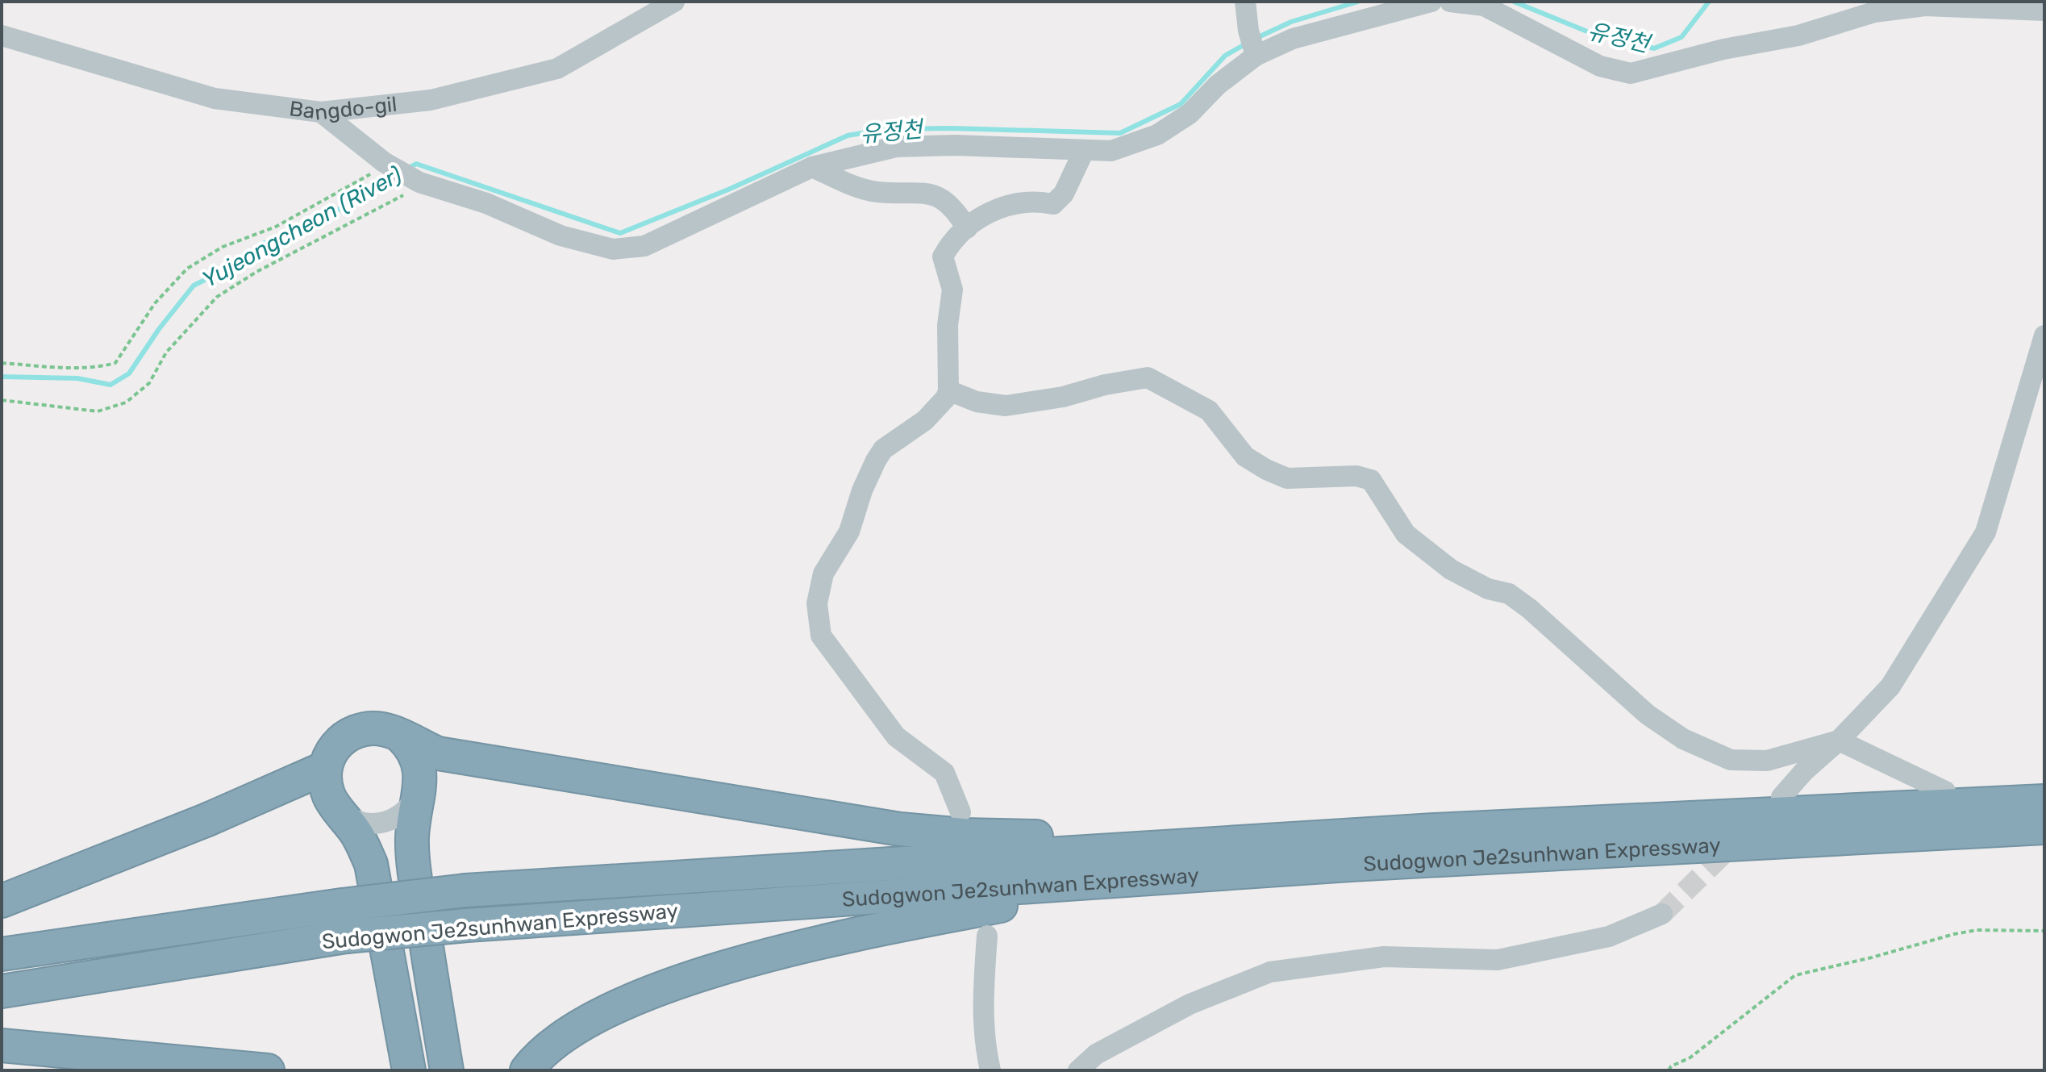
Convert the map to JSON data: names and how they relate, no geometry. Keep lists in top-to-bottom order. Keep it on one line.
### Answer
{"streets":{"highway":["Sudogwon Je2sunhwan Expressway"],"street":["Bangdo-gil"]},"water":["유정천","Yujeongcheon (River)"]}
